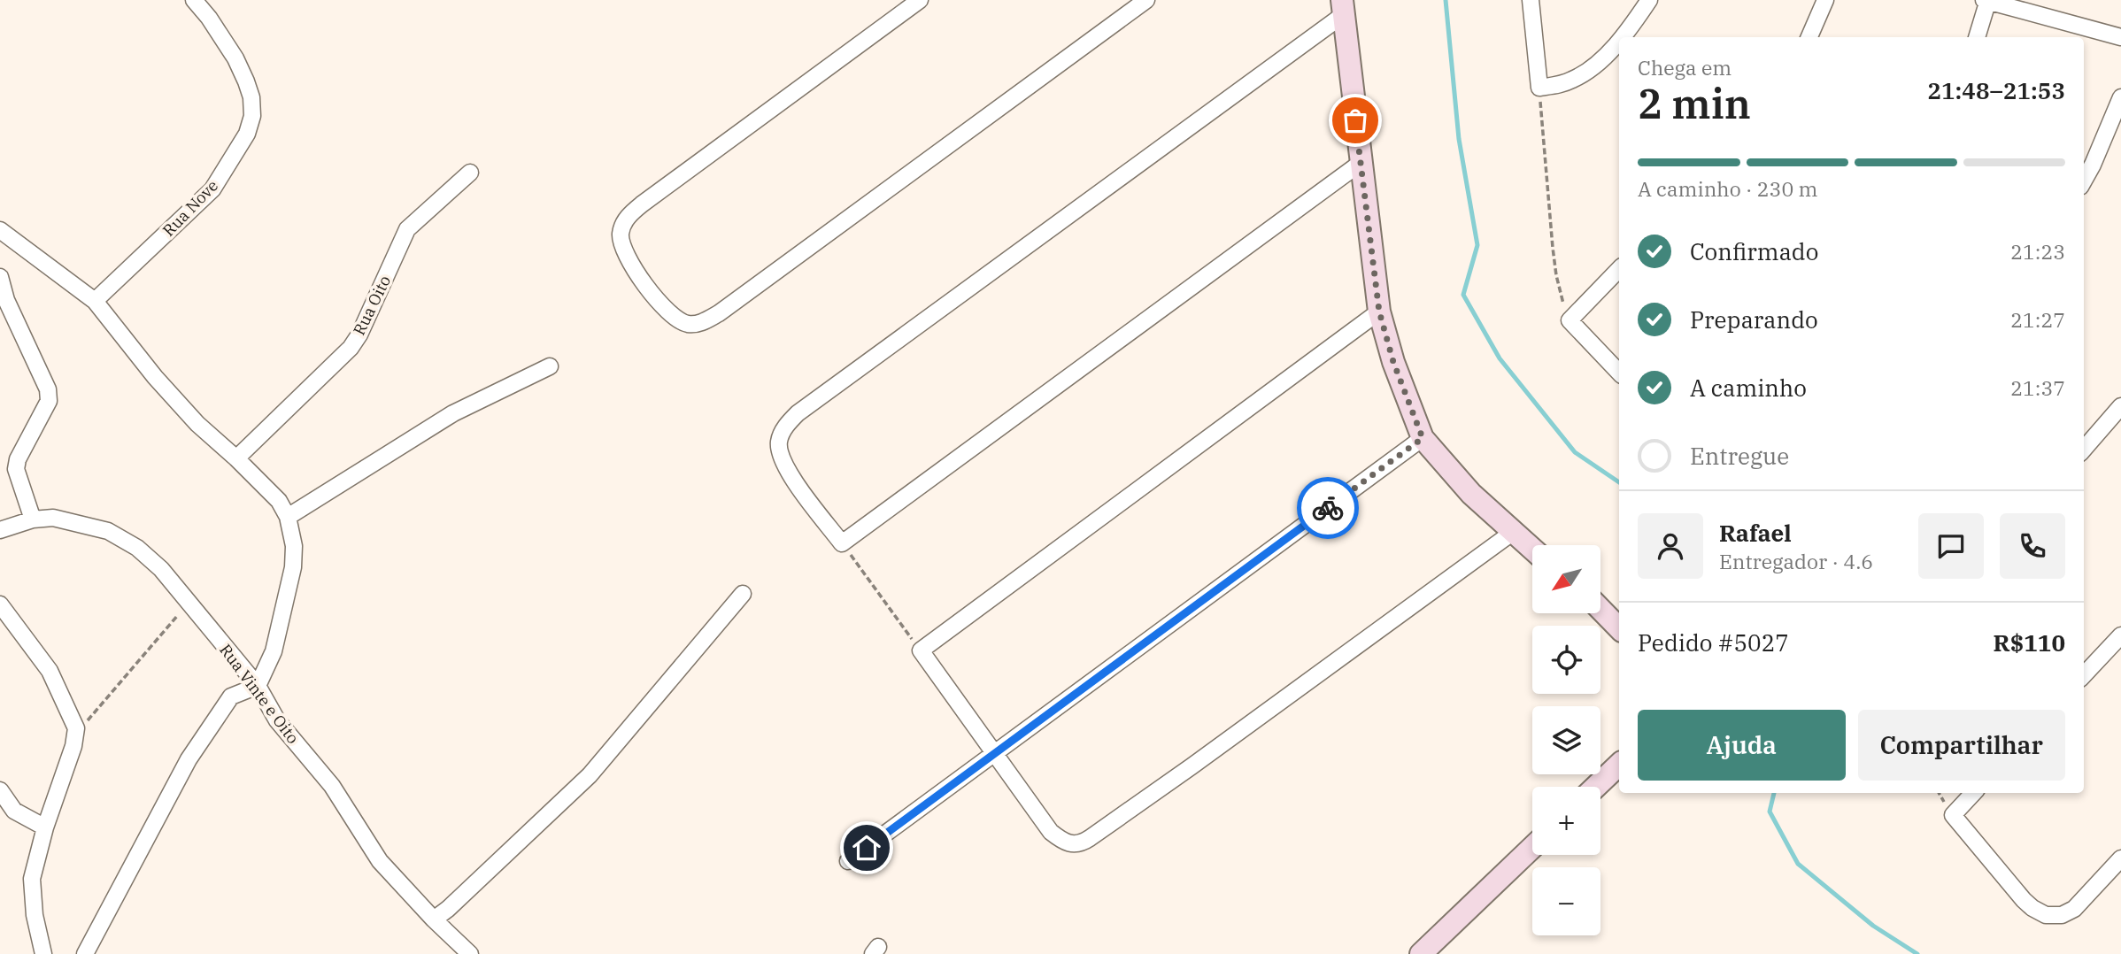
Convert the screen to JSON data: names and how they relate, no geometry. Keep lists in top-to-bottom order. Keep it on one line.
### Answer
{"streets":{"street":["Rua Nove","Rua Oito","Rua Vinte e Oito"]},"north":"bottom left","page":{"heading":["2 min","Chega em","21:48–21:53"],"panel":["Rafael","Entregador · 4.6","Pedido #5027","R$110"],"bar":"A caminho · 230 m","list":[["Confirmado","21:23"],["Preparando","21:27"],["A caminho","21:37"],"Entregue"],"map_buttons":["+","−"],"buttons":["Ajuda","Compartilhar"]}}
